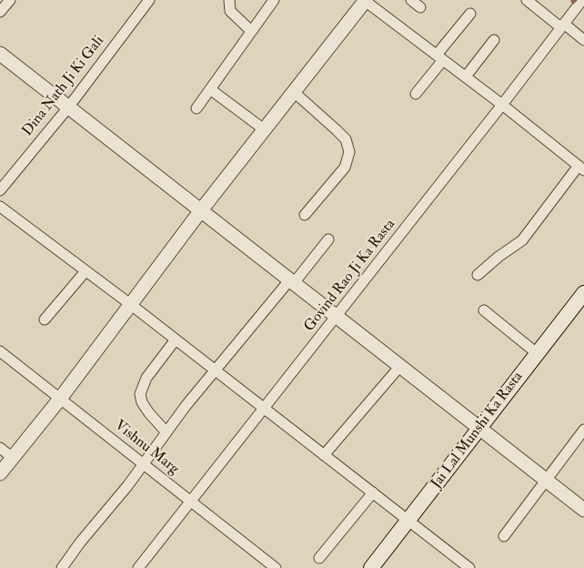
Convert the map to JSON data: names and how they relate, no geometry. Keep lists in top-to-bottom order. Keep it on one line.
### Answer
{"streets":{"main road":["Jai Lal Munshi Ka Rasta"],"street":["Dina Nath Ji Ki Gali","Govind Rao Ji Ka Rasta","Vishnu Marg"]},"crossings":[["Govind Rao Ji Ka Rasta","Vishnu Marg"]]}
